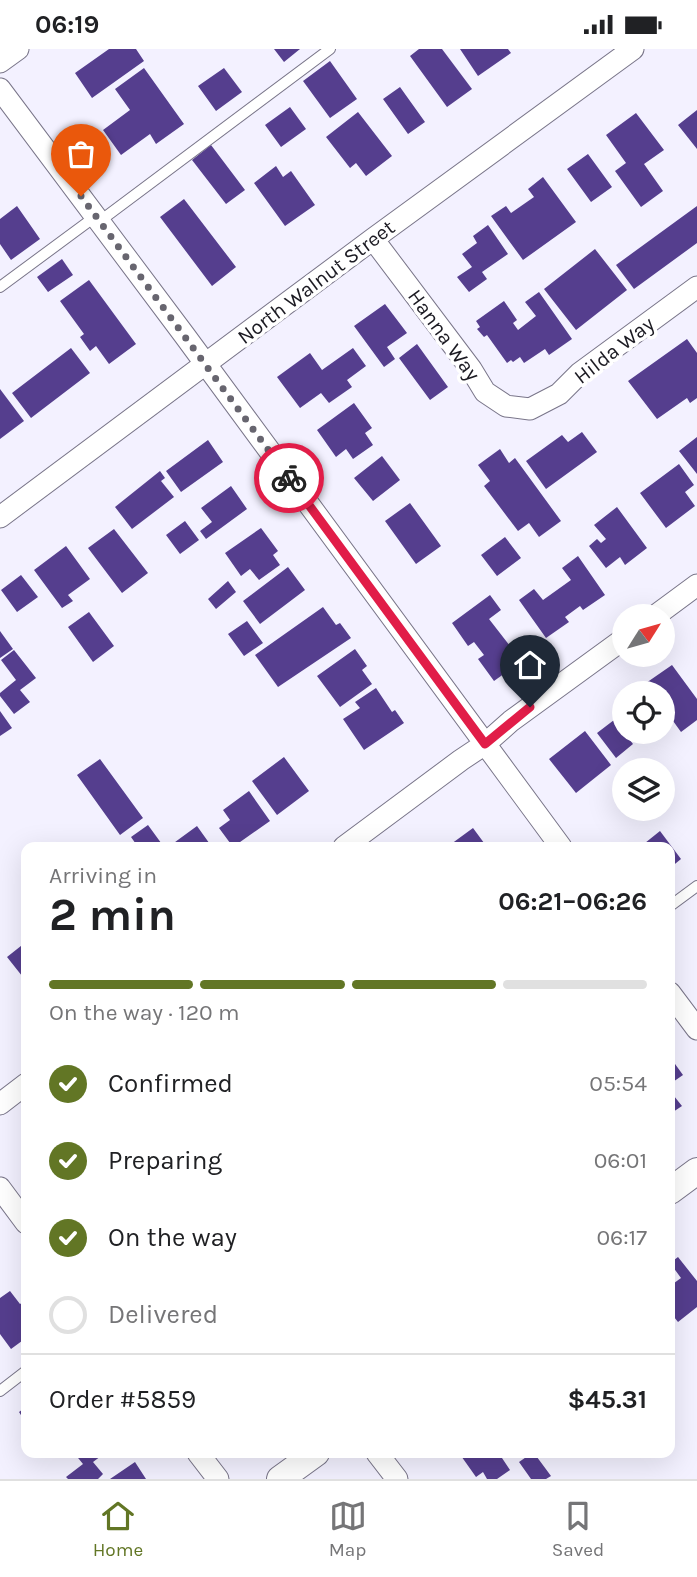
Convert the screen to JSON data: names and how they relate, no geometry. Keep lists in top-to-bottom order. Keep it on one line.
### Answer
{"streets":{"street":["North Walnut Street","Hanna Way","Hilda Way"]},"crossings":[["North Walnut Street","Hanna Way"],["Hanna Way","Hilda Way"]],"north":"top right","page":{"status":"06:19","heading":["2 min","Arriving in","06:21–06:26"],"panel":["Order #5859","$45.31"],"bar":"On the way · 120 m","list":[["Confirmed","05:54"],["Preparing","06:01"],["On the way","06:17"],"Delivered"],"tabs":["Home","Map","Saved"]}}
